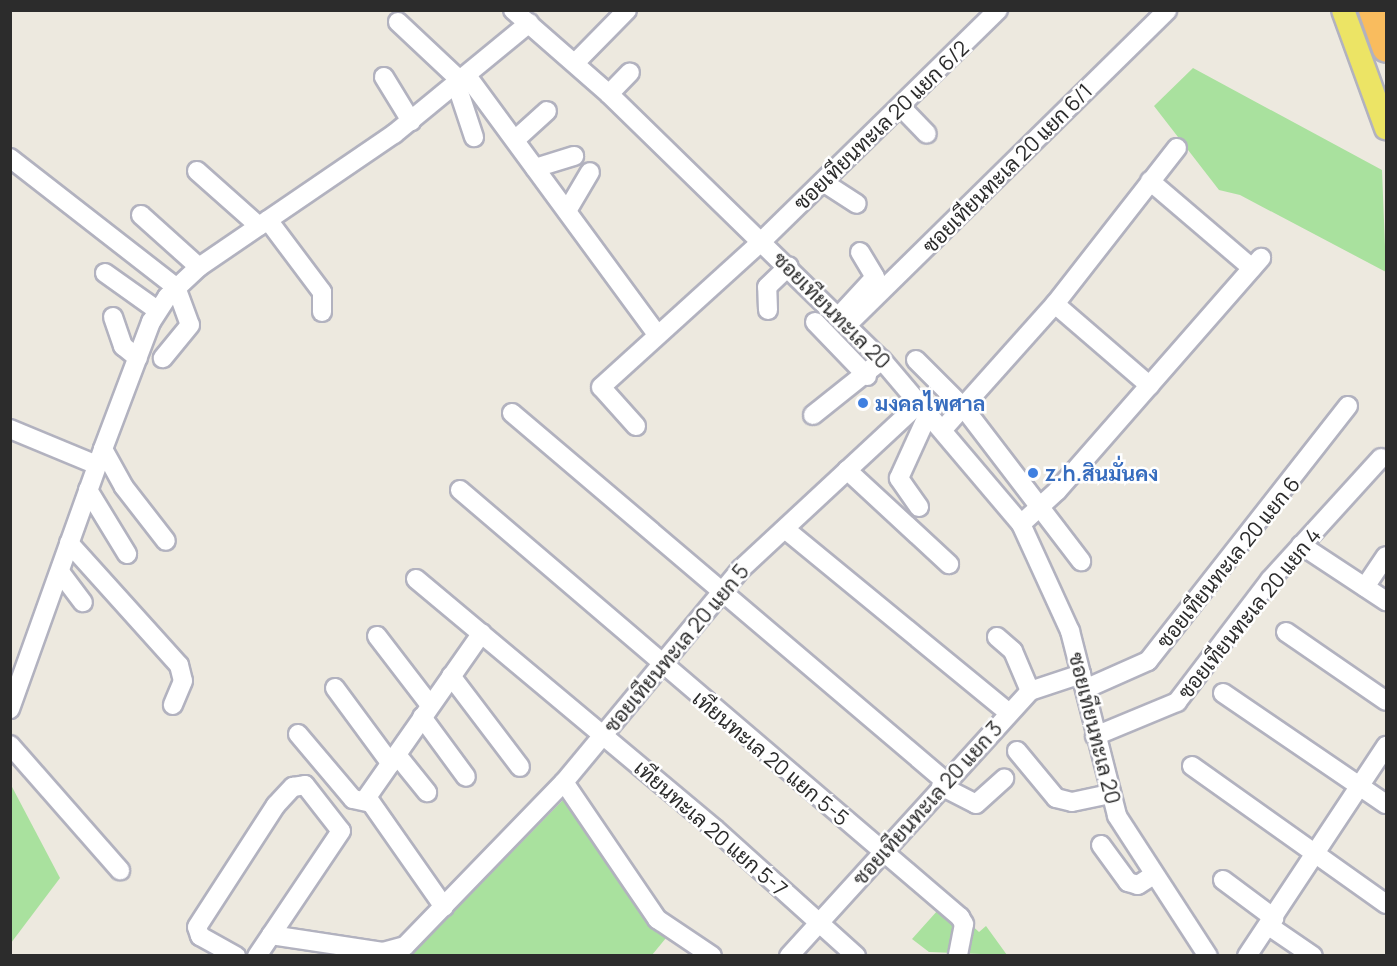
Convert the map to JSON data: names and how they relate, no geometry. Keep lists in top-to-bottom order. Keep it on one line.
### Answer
{"streets":{"street":["ซอยเทียนทะเล 20 แยก 6/2","ซอยเทียนทะเล 20 แยก 6/1","ซอยเทียนทะเล 20","ซอยเทียนทะเล 20 แยก 6","ซอยเทียนทะเล 20 แยก 4","ซอยเทียนทะเล 20 แยก 5","เทียนทะเล 20 แยก 5-5","ซอยเทียนทะเล 20 แยก 3","เทียนทะเล 20 แยก 5-7"]},"crossings":[["ซอยเทียนทะเล 20 แยก 6/2","ซอยเทียนทะเล 20"],["ซอยเทียนทะเล 20 แยก 6/1","ซอยเทียนทะเล 20"],["ซอยเทียนทะเล 20","ซอยเทียนทะเล 20 แยก 6"],["ซอยเทียนทะเล 20","ซอยเทียนทะเล 20 แยก 4"],["ซอยเทียนทะเล 20","ซอยเทียนทะเล 20 แยก 5"],["ซอยเทียนทะเล 20","ซอยเทียนทะเล 20 แยก 3"],["ซอยเทียนทะเล 20 แยก 6","ซอยเทียนทะเล 20 แยก 3"],["ซอยเทียนทะเล 20 แยก 5","เทียนทะเล 20 แยก 5-5"],["ซอยเทียนทะเล 20 แยก 5","เทียนทะเล 20 แยก 5-7"],["เทียนทะเล 20 แยก 5-5","ซอยเทียนทะเล 20 แยก 3"],["ซอยเทียนทะเล 20 แยก 3","เทียนทะเล 20 แยก 5-7"]],"places":["มงคลไพศาล","z.h.สินมั่นคง"]}
